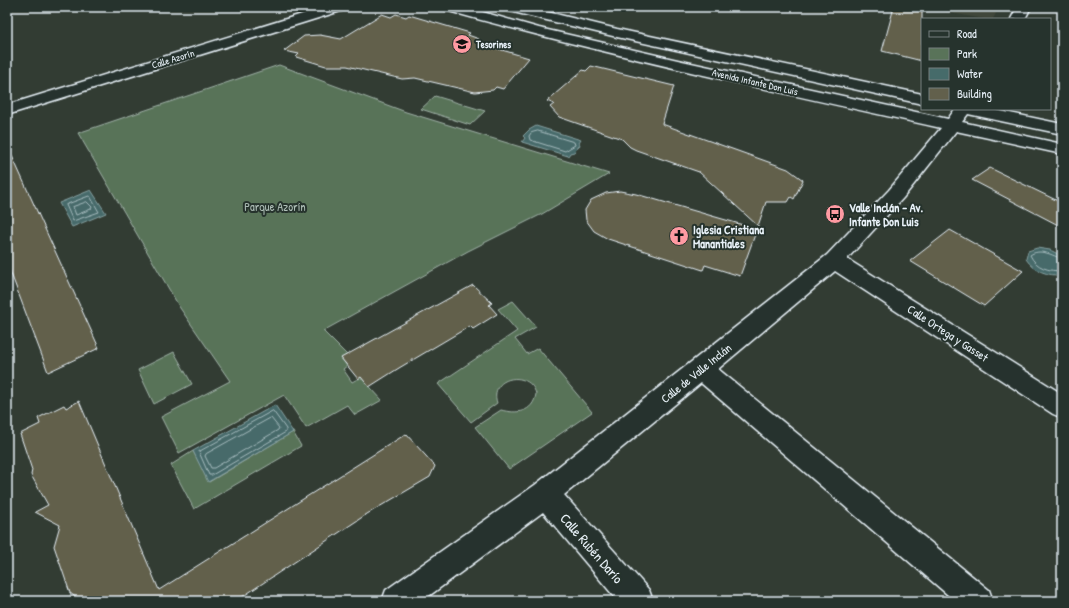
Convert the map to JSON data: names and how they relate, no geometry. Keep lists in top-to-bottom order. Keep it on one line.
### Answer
{"streets":{"street":["Calle Azorín","Avenida Infante Don Luis","Calle Ortega y Gasset","Calle de Valle Inclán","Calle Rubén Darío"]},"crossings":[["Avenida Infante Don Luis","Calle de Valle Inclán"],["Calle Ortega y Gasset","Calle de Valle Inclán"],["Calle de Valle Inclán","Calle Rubén Darío"]],"parks":["Parque Azorín"],"places":{"school or university":["Tesorines"],"bus stop":["Valle Inclán - Av. Infante Don Luis"],"church":["Iglesia Cristiana Manantiales"]},"legend":["Road","Park","Water","Building"]}
